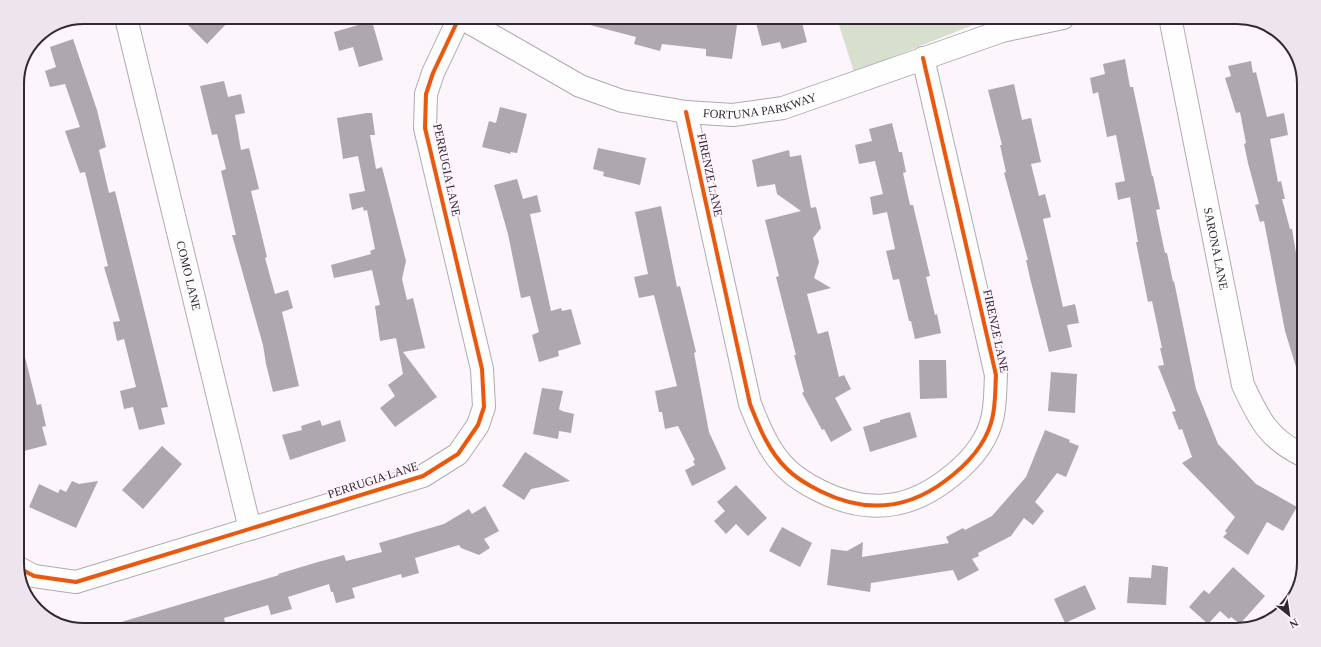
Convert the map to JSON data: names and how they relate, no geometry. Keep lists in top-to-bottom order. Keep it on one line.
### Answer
{"streets":{"street":["FORTUNA PARKWAY","PERRUGIA LANE","FIRENZE LANE","SARONA LANE","COMO LANE"]},"crossings":[["FORTUNA PARKWAY","FIRENZE LANE"],["PERRUGIA LANE","COMO LANE"]],"north":"bottom right"}
